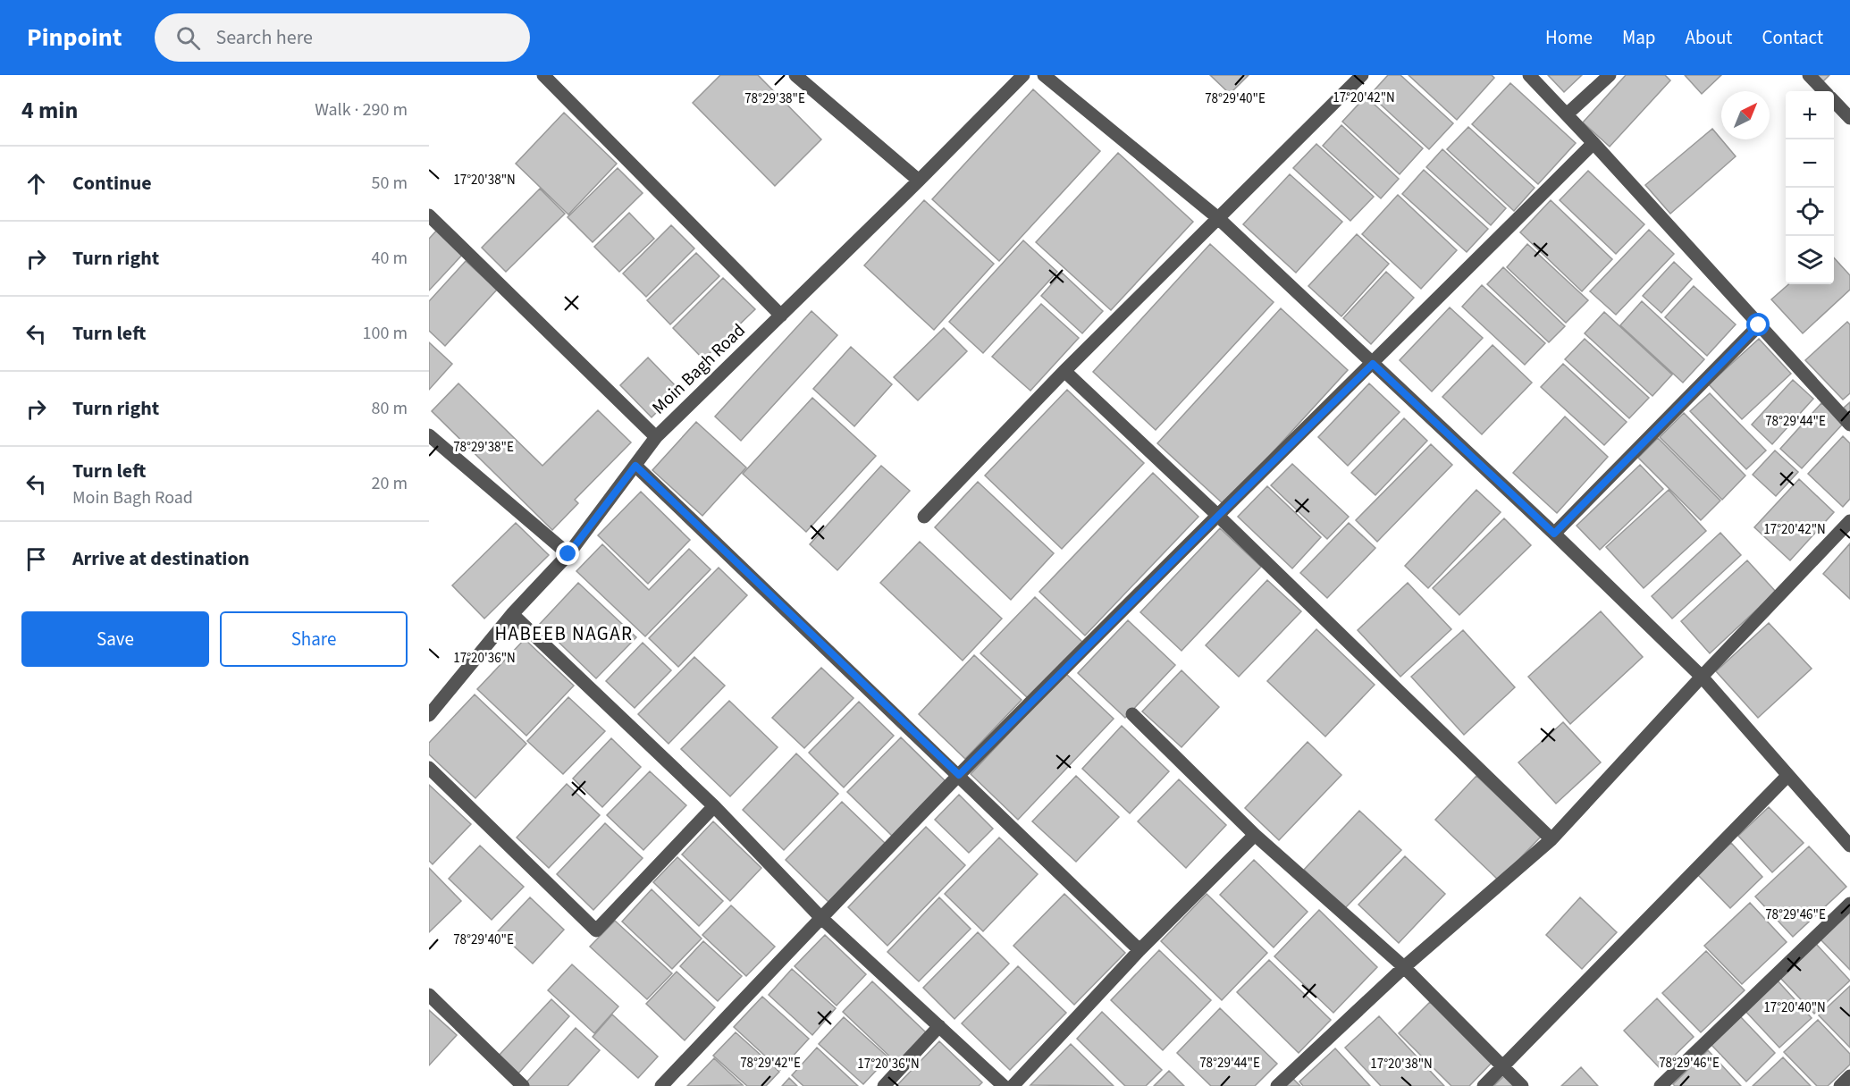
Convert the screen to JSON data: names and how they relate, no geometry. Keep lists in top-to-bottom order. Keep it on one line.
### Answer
{"streets":{"street":["Moin Bagh Road"]},"districts":["HABEEB NAGAR"],"north":"top right","page":{"header":"Pinpoint","search":"Search here","nav":["Home","Map","About","Contact"],"heading":["4 min","Walk · 290 m"],"map_buttons":["+","−"],"list":[["Continue","50 m"],["Turn right","40 m"],["Turn left","100 m"],["Turn right","80 m"],["Turn left","Moin Bagh Road","20 m"],"Arrive at destination"],"buttons":["Save","Share"]},"coordinates":["17°20'42\"N","78°29'38\"E","78°29'40\"E","17°20'38\"N","78°29'44\"E","17°20'36\"N","78°29'46\"E","17°20'40\"N","78°29'42\"E"]}
